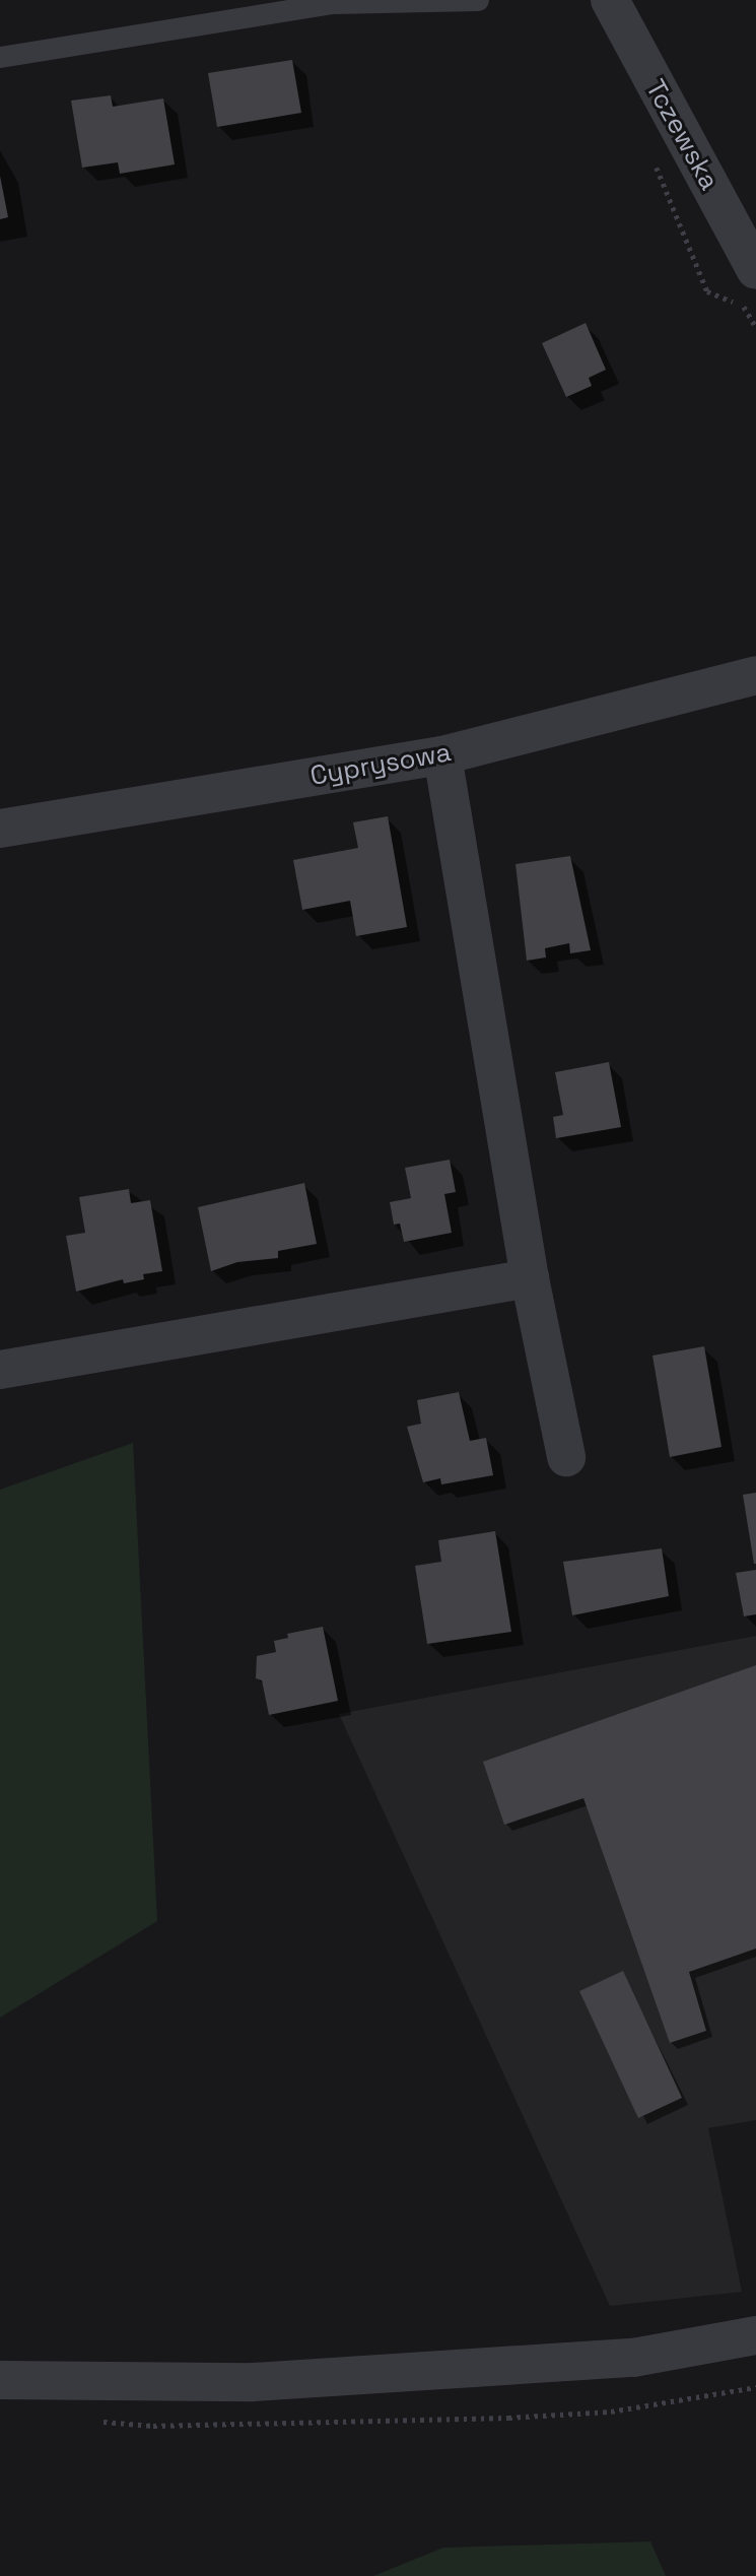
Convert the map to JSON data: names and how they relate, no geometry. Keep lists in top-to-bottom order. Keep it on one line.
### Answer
{"streets":{"street":["Tczewska","Cyprysowa"]}}
